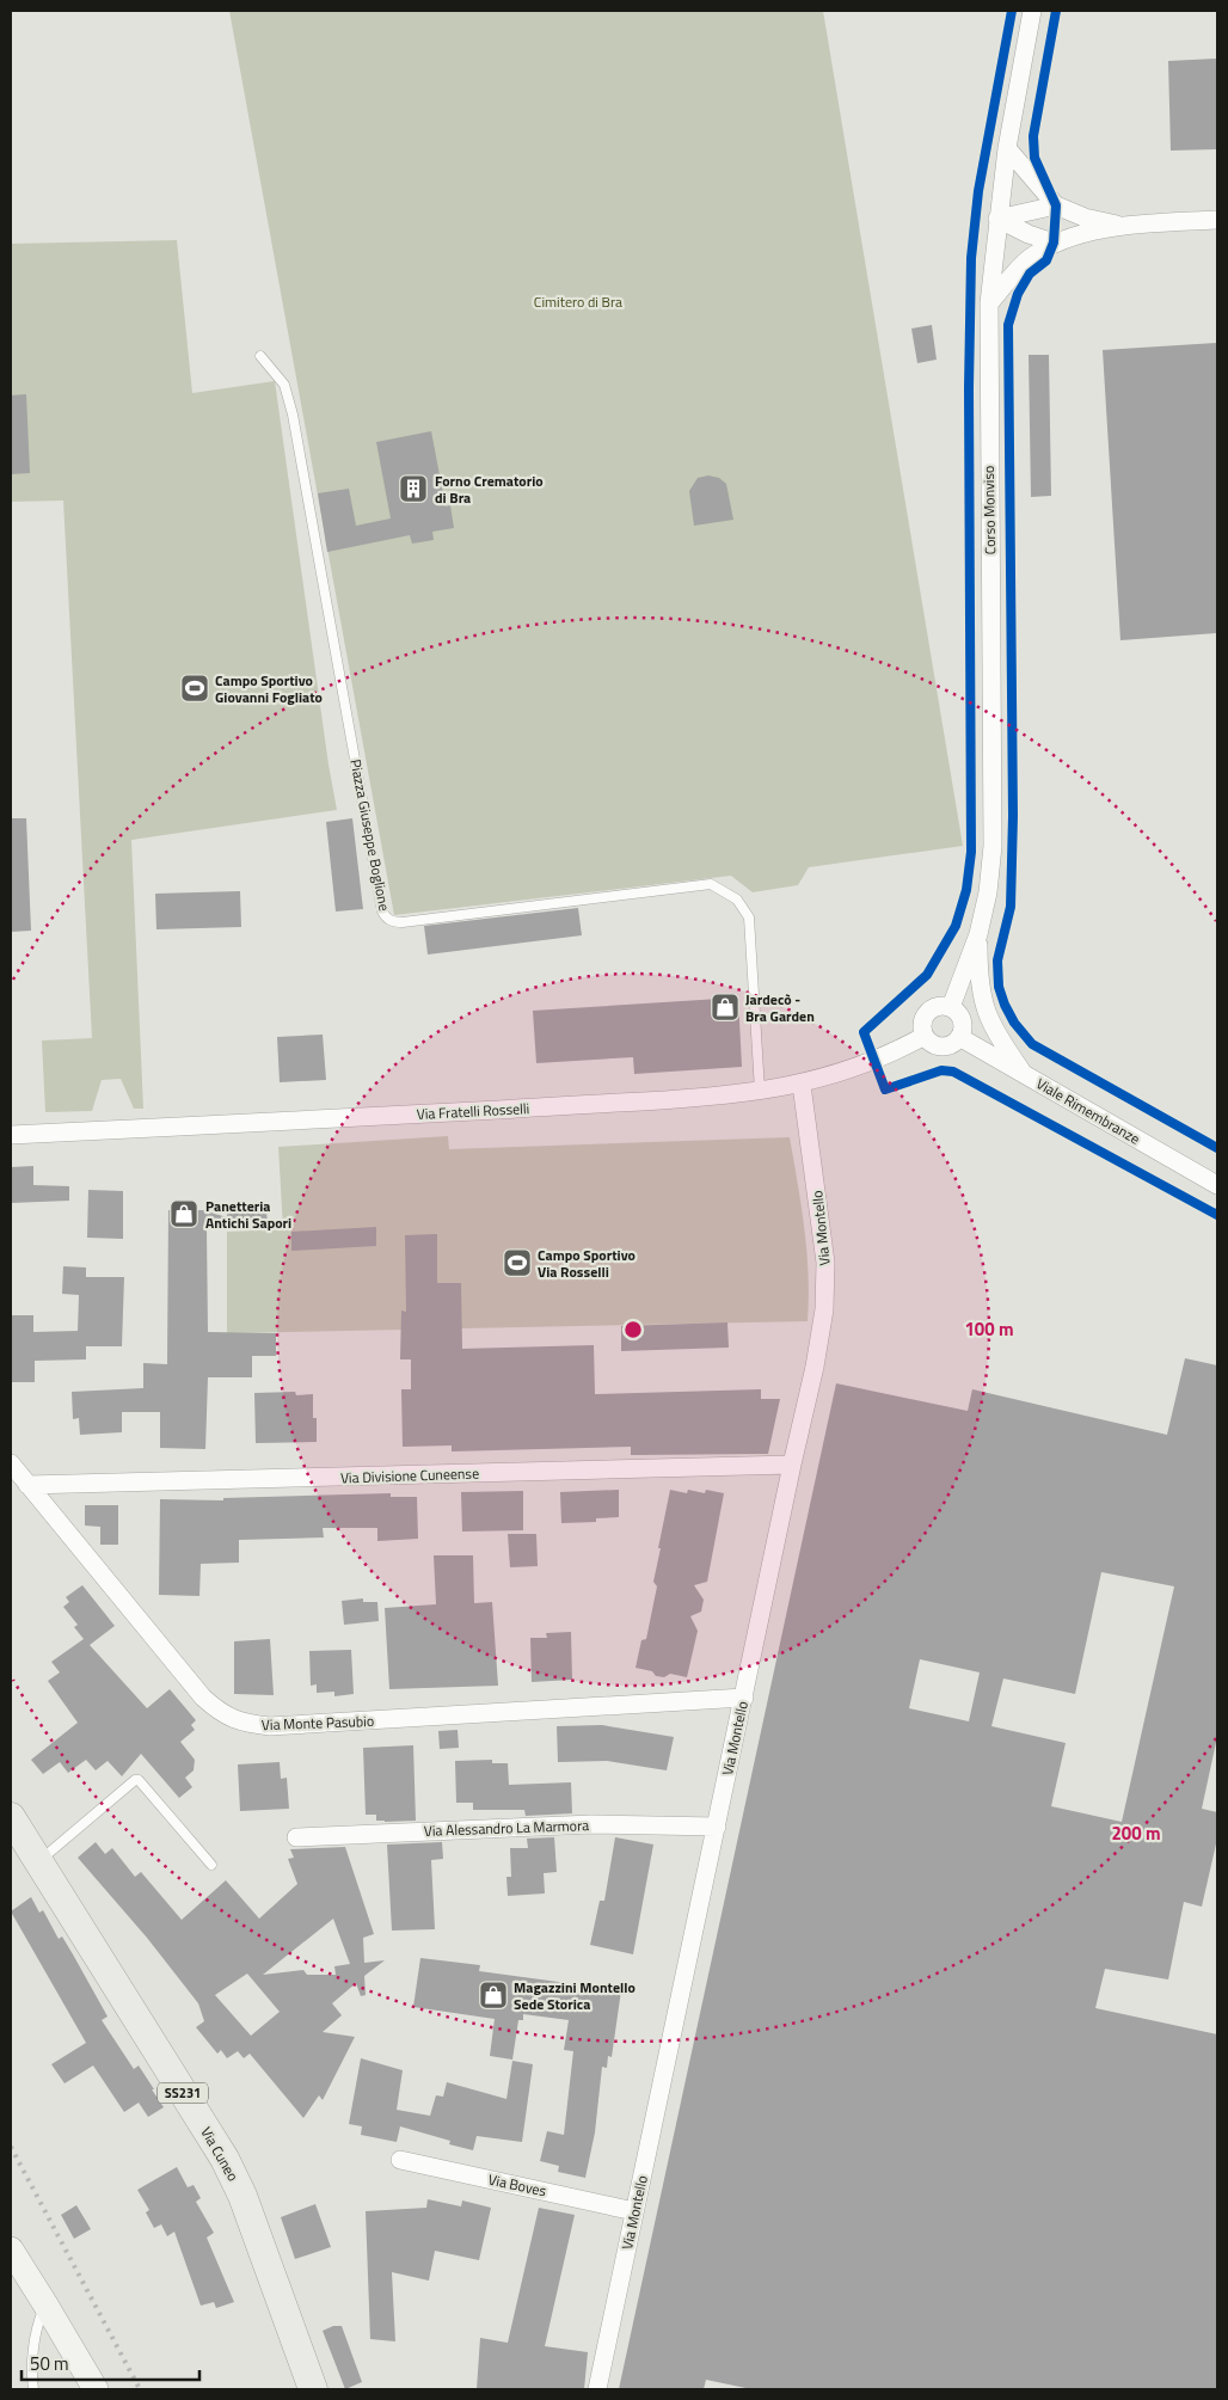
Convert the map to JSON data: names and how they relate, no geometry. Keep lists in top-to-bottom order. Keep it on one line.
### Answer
{"streets":{"main road":["SS231","Via Cuneo"],"street":["Corso Monviso","Via Fratelli Rosselli","Viale Rimembranze","Via Montello","Via Divisione Cuneense","Via Monte Pasubio","Via Alessandro La Marmora","Via Boves"],"lane":["Piazza Giuseppe Boglione"]},"crossings":[["Corso Monviso","Via Fratelli Rosselli"],["Corso Monviso","Viale Rimembranze"],["Piazza Giuseppe Boglione","Via Fratelli Rosselli"],["Via Fratelli Rosselli","Viale Rimembranze"],["Via Fratelli Rosselli","Via Montello"],["Via Montello","Via Divisione Cuneense"],["Via Montello","Via Monte Pasubio"],["Via Montello","Via Alessandro La Marmora"],["Via Montello","Via Boves"],["Via Divisione Cuneense","Via Monte Pasubio"]],"parks":["Cimitero di Bra"],"places":{"building":["Forno Crematorio di Bra"],"sports":["Campo Sportivo Giovanni Fogliato","Campo Sportivo Via Rosselli"],"shop":["Jardecò - Bra Garden","Panetteria Antichi Sapori","Magazzini Montello Sede Storica"]},"scale_bar":"50 m","rings":["100 m","200 m"]}
